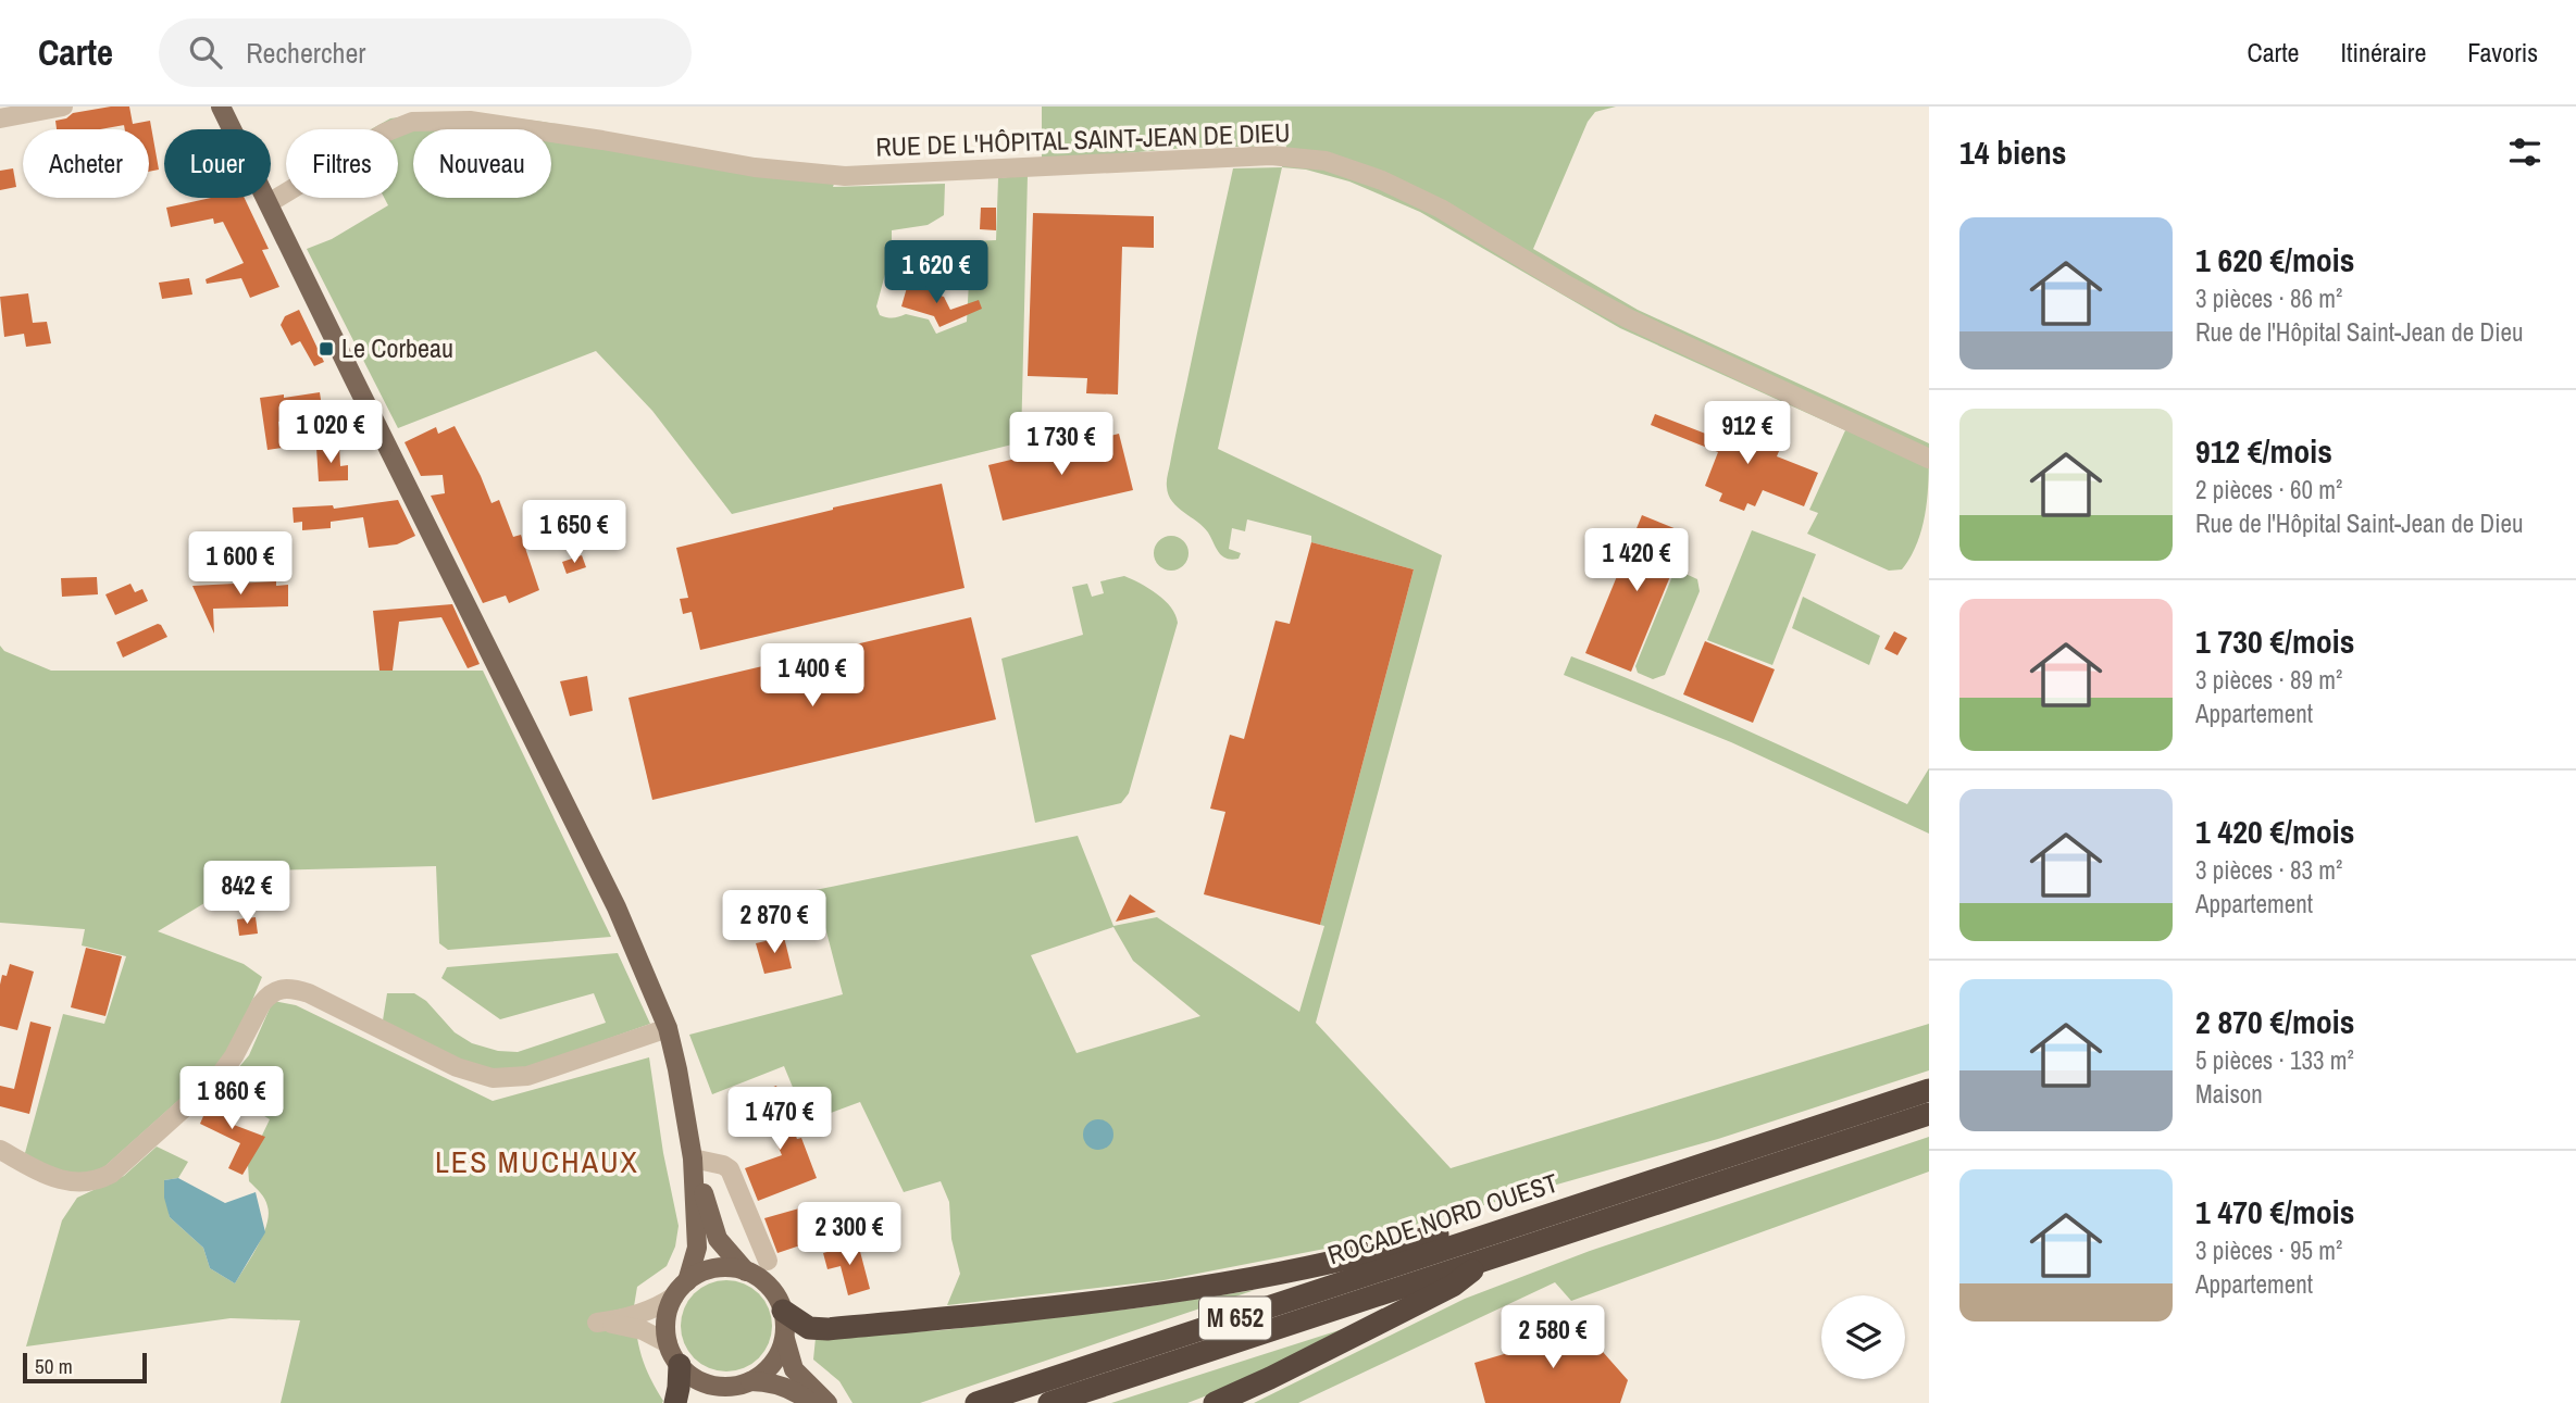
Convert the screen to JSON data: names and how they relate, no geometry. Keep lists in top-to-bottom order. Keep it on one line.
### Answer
{"streets":{"highway":["ROCADE NORD OUEST","M 652"],"street":["RUE DE L'HÔPITAL SAINT-JEAN DE DIEU"]},"districts":["LES MUCHAUX"],"places":{"transit":["Le Corbeau"]},"scale_bar":"50 m","page":{"header":"Carte","search":"Rechercher","nav":["Carte","Itinéraire","Favoris"],"heading":"14 biens","chip":["Acheter","Louer","Filtres","Nouveau"],"list":[{"name":"1 620 €/mois","note":"3 pièces · 86 m² · Rue de l'Hôpital Saint-Jean de Dieu"},{"name":"912 €/mois","note":"2 pièces · 60 m² · Rue de l'Hôpital Saint-Jean de Dieu"},{"name":"1 730 €/mois","note":"3 pièces · 89 m² · Appartement"},{"name":"1 420 €/mois","note":"3 pièces · 83 m² · Appartement"},{"name":"2 870 €/mois","note":"5 pièces · 133 m² · Maison"},{"name":"1 470 €/mois","note":"3 pièces · 95 m² · Appartement"}],"price":["1 620 €","1 020 €","912 €","1 730 €","1 650 €","1 420 €","1 600 €","1 400 €","842 €","2 870 €","1 860 €","1 470 €","2 300 €","2 580 €"],"scale":"50 m"}}
